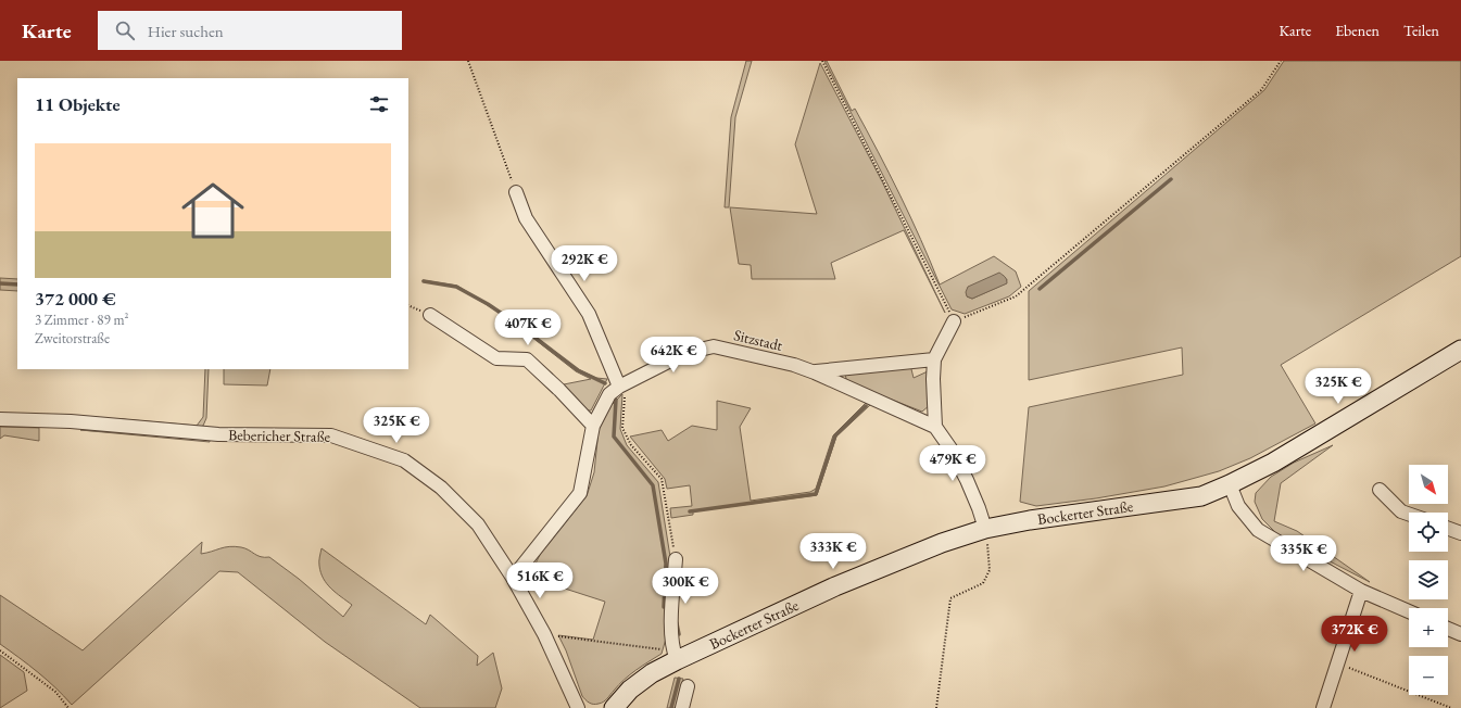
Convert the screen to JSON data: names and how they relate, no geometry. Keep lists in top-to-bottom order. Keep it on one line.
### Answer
{"streets":{"street":["Sitzstadt","Bebericher Straße","Bockerter Straße"]},"crossings":[["Sitzstadt","Bebericher Straße"]],"north":"bottom right","page":{"header":"Karte","search":"Hier suchen","nav":["Karte","Ebenen","Teilen"],"heading":"11 Objekte","list":[{"name":"372 000 €","note":"3 Zimmer · 89 m² · Zweitorstraße"}],"price":["292K €","407K €","642K €","325K €","325K €","479K €","333K €","335K €","516K €","300K €","372K €"],"map_buttons":["+","−"]}}
